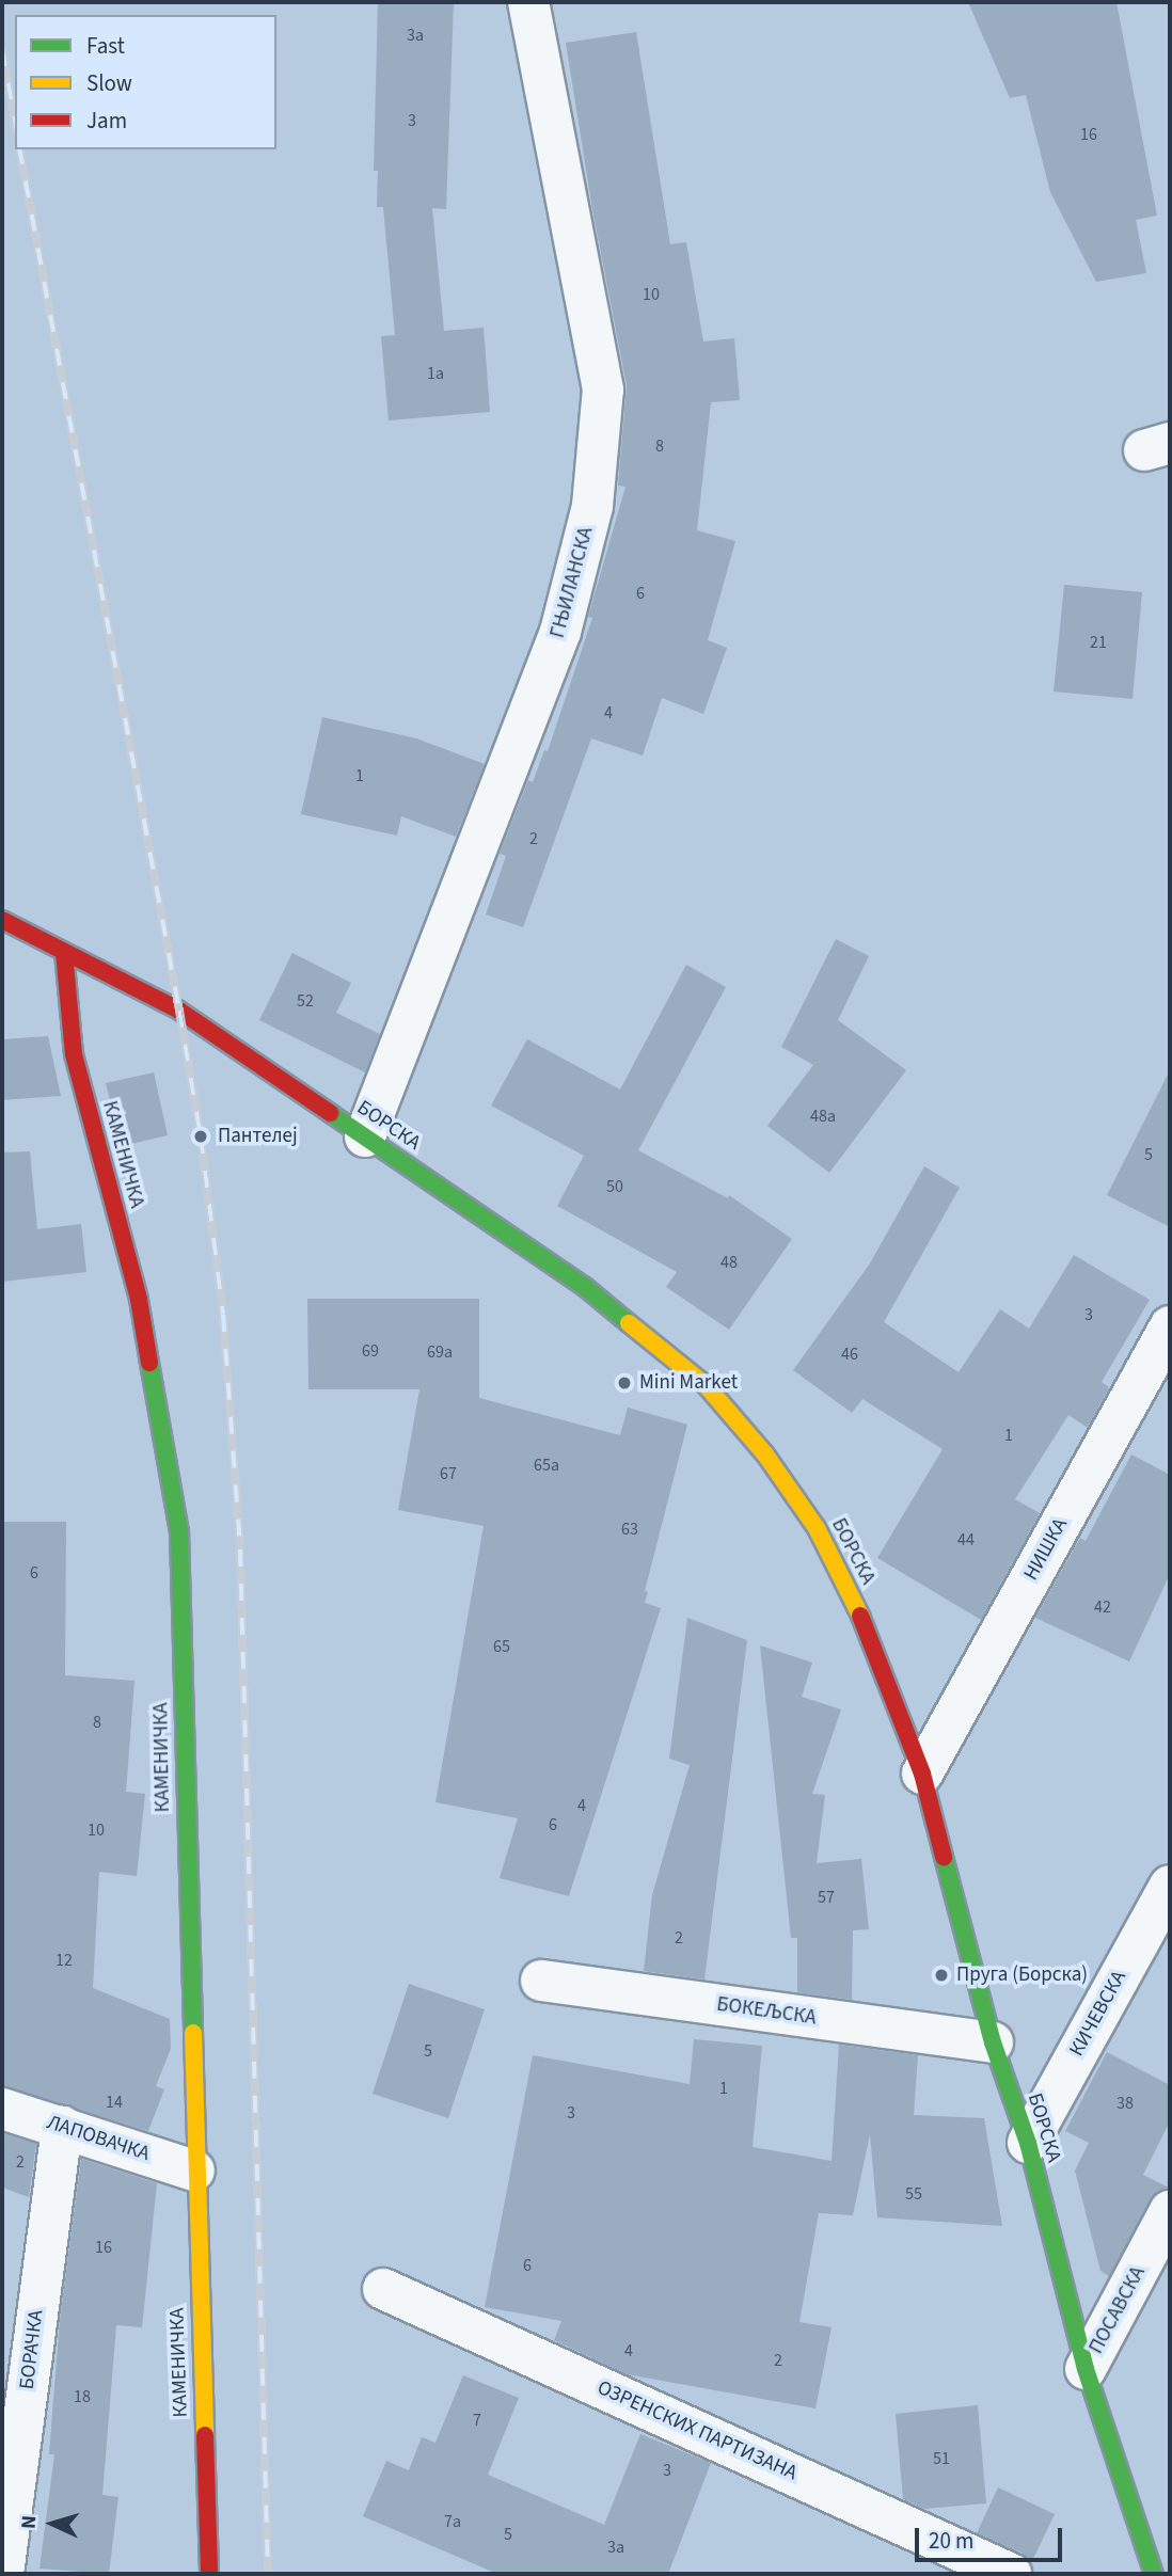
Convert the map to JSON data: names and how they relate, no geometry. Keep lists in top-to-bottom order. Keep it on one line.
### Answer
{"streets":{"street":["ГЊИЛАНСКА","БОРСКА","КАМЕНИЧКА","НИШКА","БОКЕЉСКА","КИЧЕВСКА","ЛАПОВАЧКА","ПОСАВСКА","БОРАЧКА","ОЗРЕНСКИХ ПАРТИЗАНА"]},"crossings":[["ГЊИЛАНСКА","БОРСКА"],["БОРСКА","КАМЕНИЧКА"],["БОРСКА","НИШКА"],["БОРСКА","БОКЕЉСКА"],["БОРСКА","КИЧЕВСКА"],["БОРСКА","ПОСАВСКА"],["КАМЕНИЧКА","ЛАПОВАЧКА"],["ЛАПОВАЧКА","БОРАЧКА"]],"places":["Пантелеј","Mini Market","Пруга (Борска)"],"house_numbers":["3a","3","16","10","1a","8","6","21","4","1","2","52","48a","5","50","48","3","69","69a","46","1","65a","67","63","44","6","42","65","8","4","6","10","57","2","12","5","1","14","38","3","2","55","16","6","4","2","18","7","51","3","7a","5","3a"],"legend":["Fast","Slow","Jam"],"scale_bar":"20 m","north":"left"}
